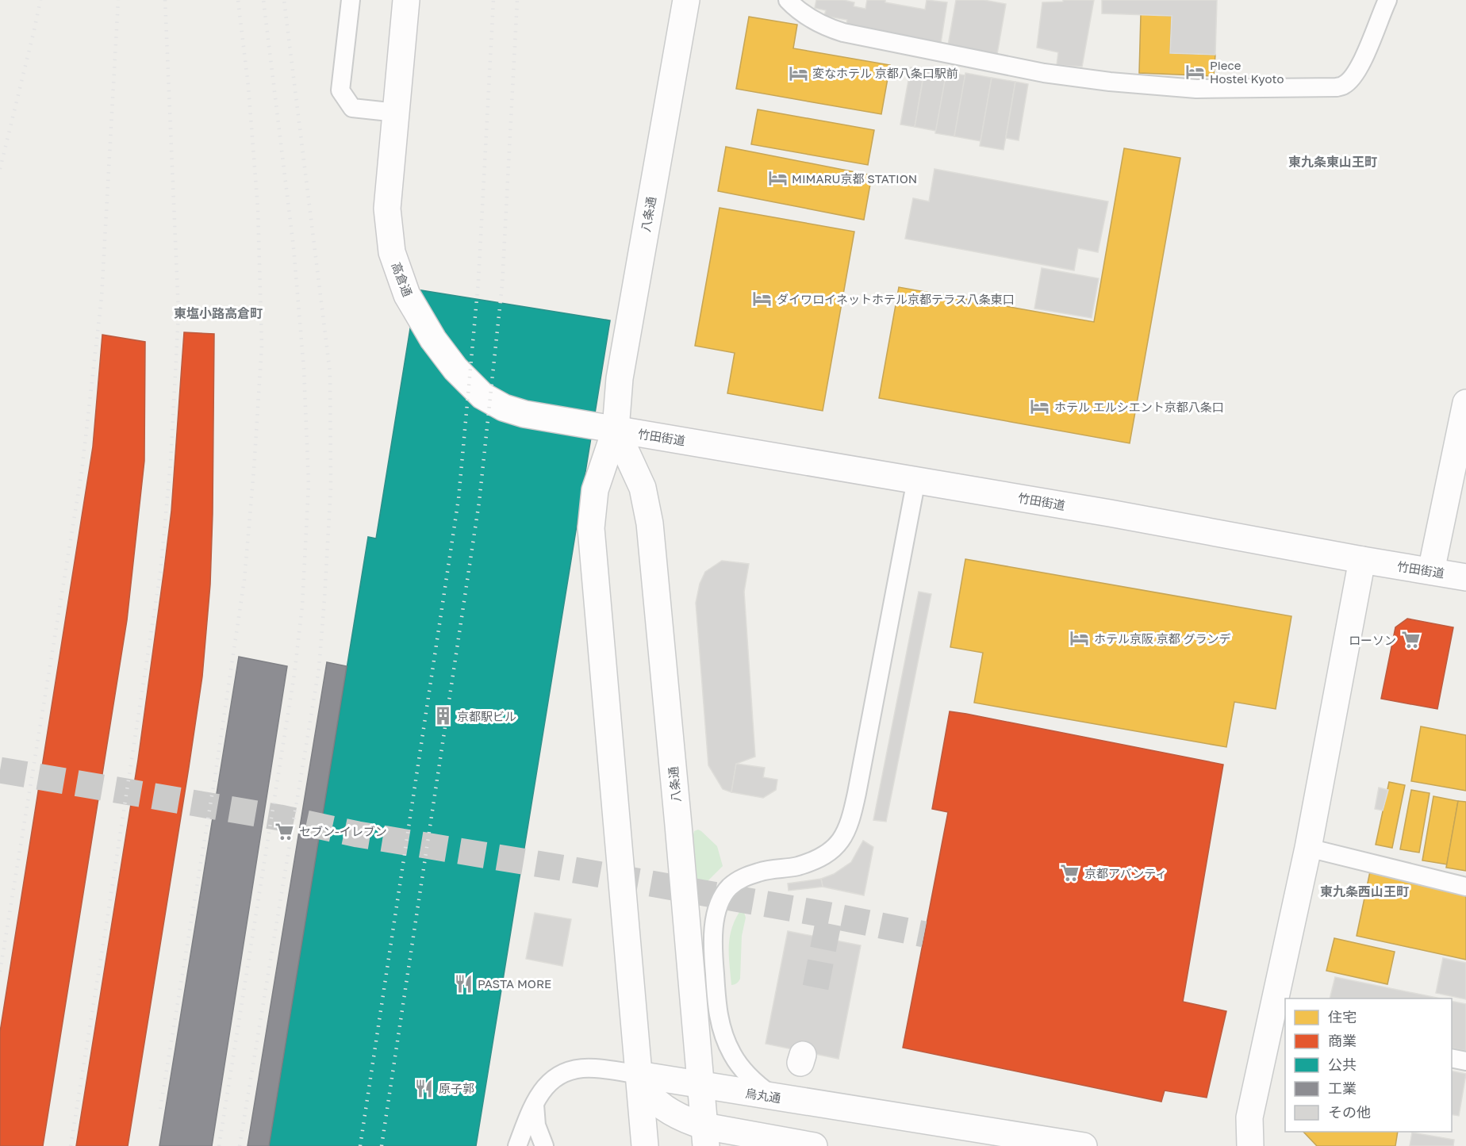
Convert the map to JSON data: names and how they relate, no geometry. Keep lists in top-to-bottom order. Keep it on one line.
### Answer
{"streets":{"street":["八条通","高倉通","竹田街道","烏丸通"]},"crossings":[["八条通","高倉通"],["八条通","竹田街道"],["八条通","烏丸通"],["高倉通","竹田街道"]],"districts":["東九条東山王町","東塩小路高倉町","東九条西山王町"],"places":{"hotel":["Piece Hostel Kyoto","変なホテル 京都八条口駅前","MIMARU京都 STATION","ダイワロイネットホテル京都テラス八条東口","ホテル エルシエント京都八条口","ホテル京阪 京都 グランデ"],"supermarket":["ローソン","セブン-イレブン","京都アバンティ"],"building":["京都駅ビル"],"restaurant":["PASTA MORE","原子郭"]},"legend":["住宅","商業","公共","工業","その他"]}
